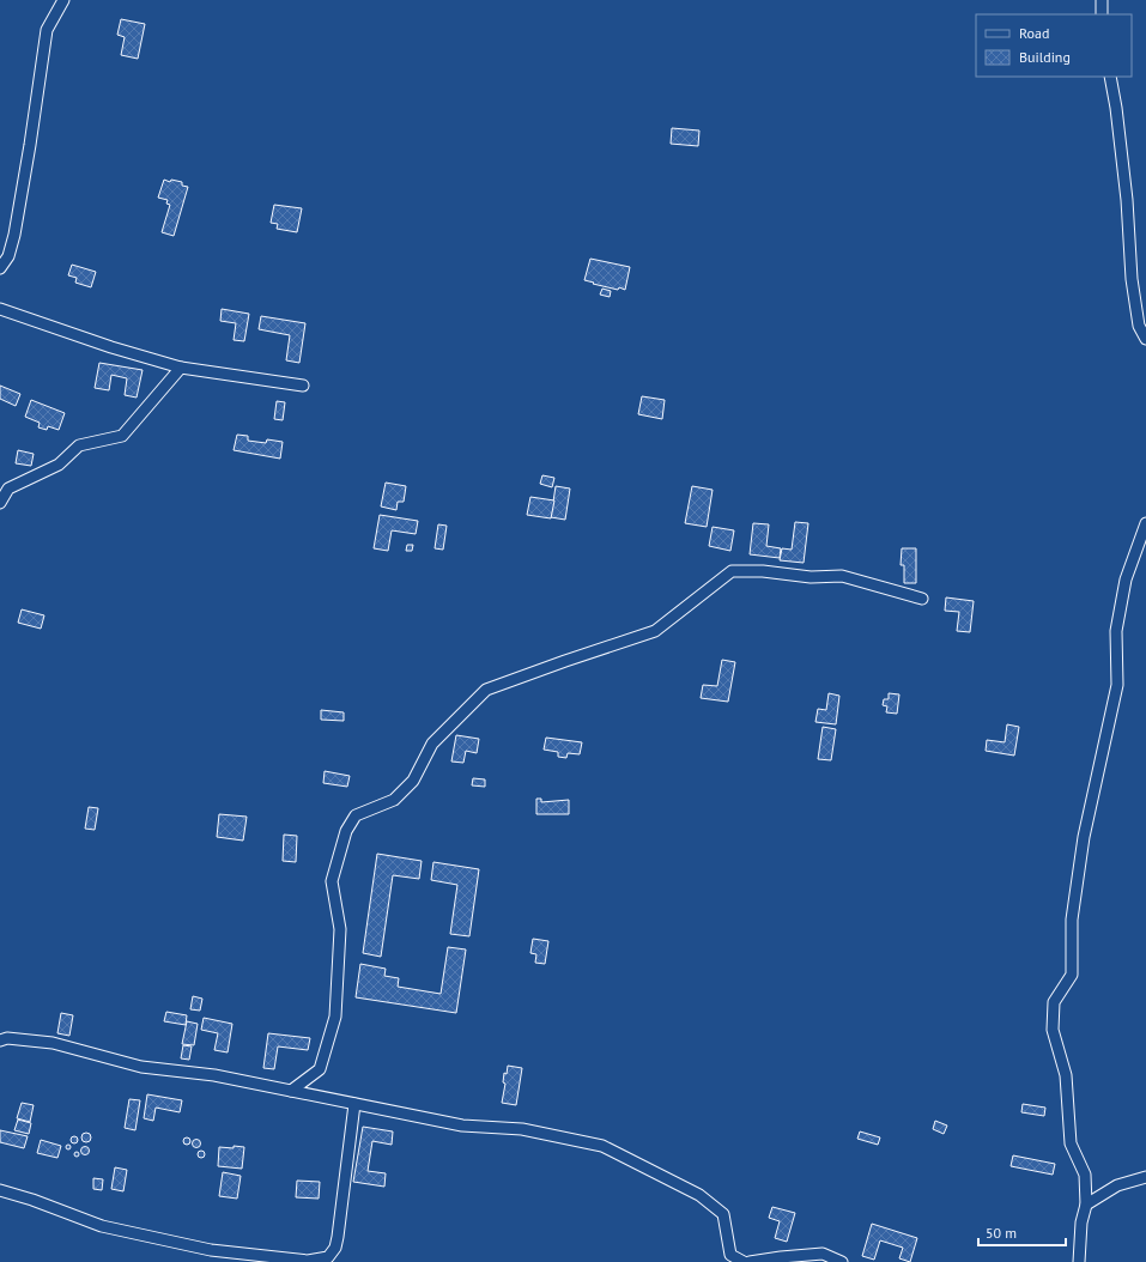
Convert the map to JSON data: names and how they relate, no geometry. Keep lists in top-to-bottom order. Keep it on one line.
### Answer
{"legend":["Road","Building"],"scale_bar":"50 m"}
